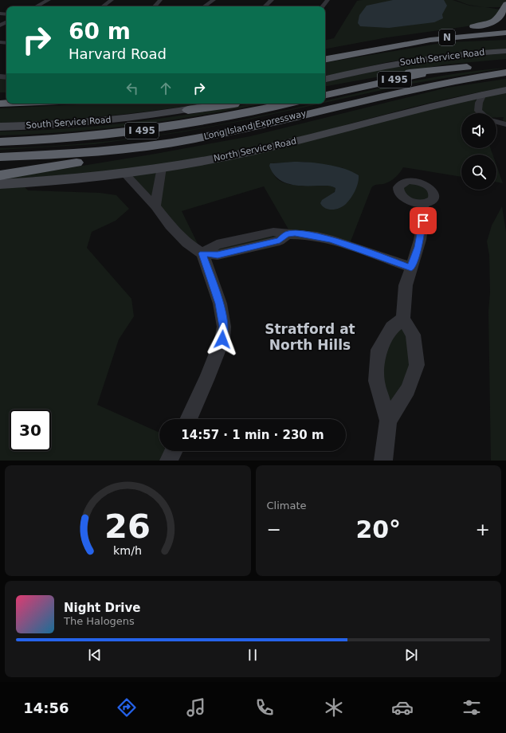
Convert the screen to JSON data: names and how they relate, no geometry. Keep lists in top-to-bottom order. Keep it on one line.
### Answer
{"streets":{"highway":["N","I 495","Long Island Expressway"],"main road":["South Service Road","North Service Road"]},"districts":["Stratford at North Hills"],"page":{"turn":["60 m","Harvard Road"],"limit":"30","trip":"14:57 · 1 min · 230 m","tile":"Climate","heat":["−","20°","+"],"song":["Night Drive","The Halogens"],"tabs":"14:56","gauge":["26","km/h"]}}
